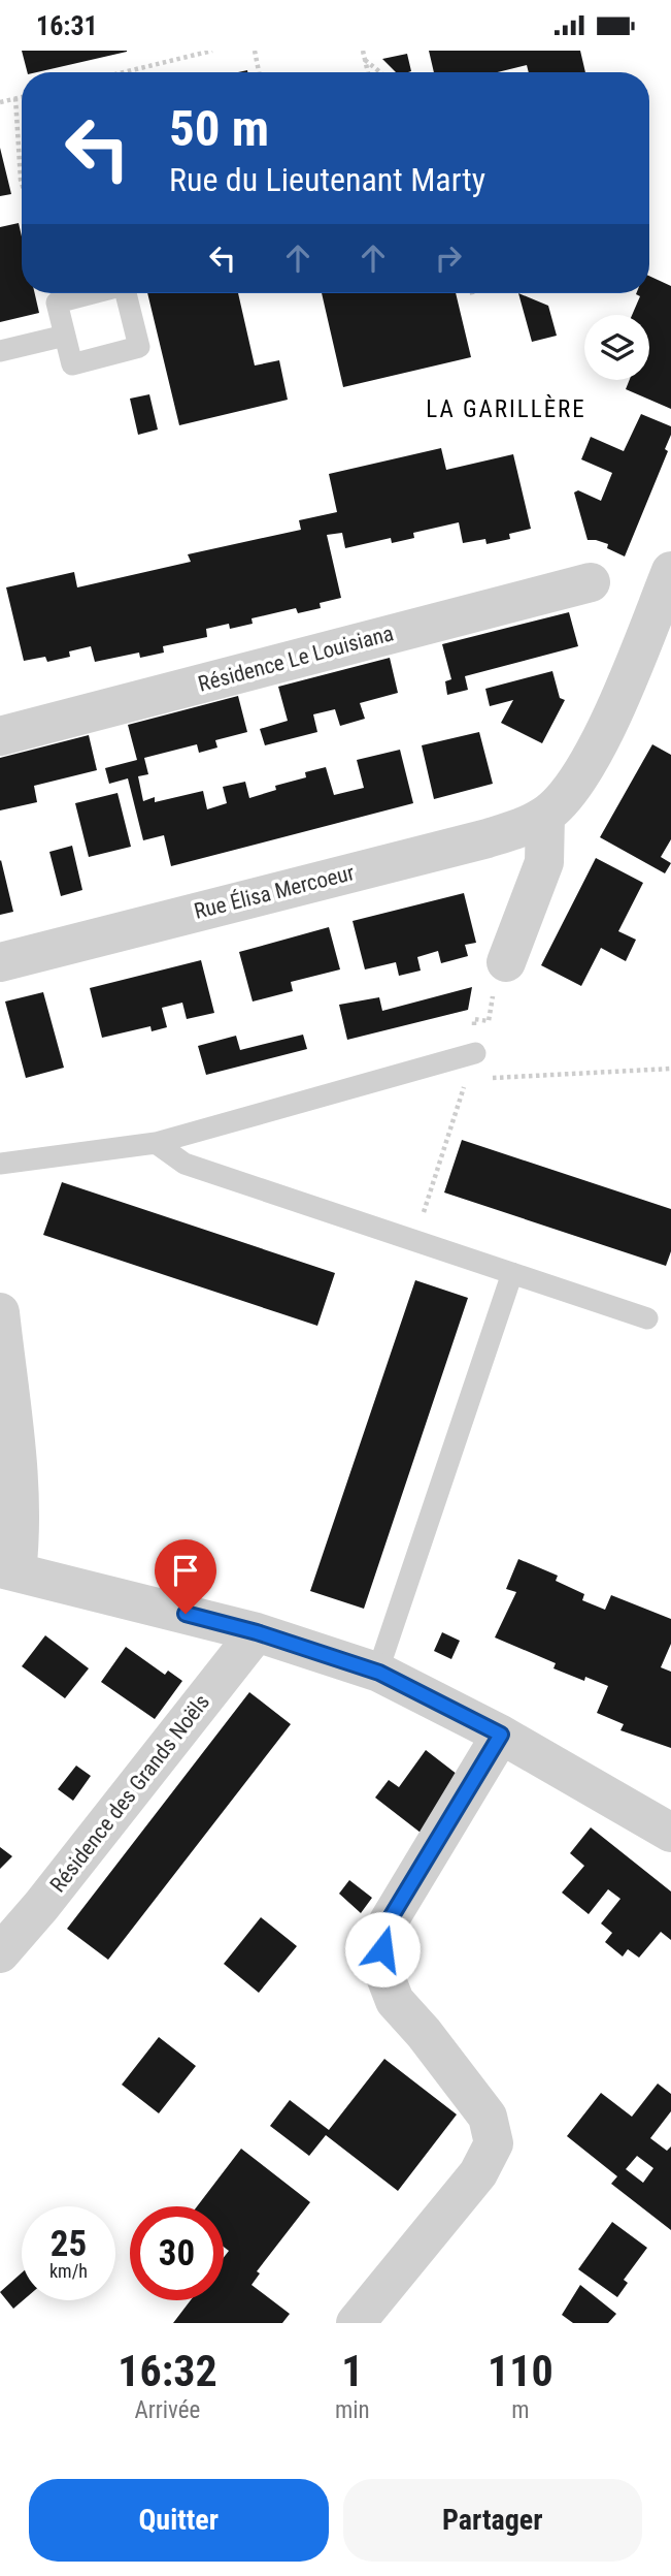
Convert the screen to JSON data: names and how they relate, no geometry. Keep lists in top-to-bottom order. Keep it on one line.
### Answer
{"streets":{"street":["Résidence Le Louisiana","Rue Élisa Mercoeur","Résidence des Grands Noëls"]},"districts":["LA GARILLÈRE"],"page":{"status":"16:31","turn":["50 m","Rue du Lieutenant Marty"],"speed":"25 km/h","limit":"30","eta":["16:32","Arrivée","1","min","110","m"],"buttons":["Quitter","Partager"]}}
